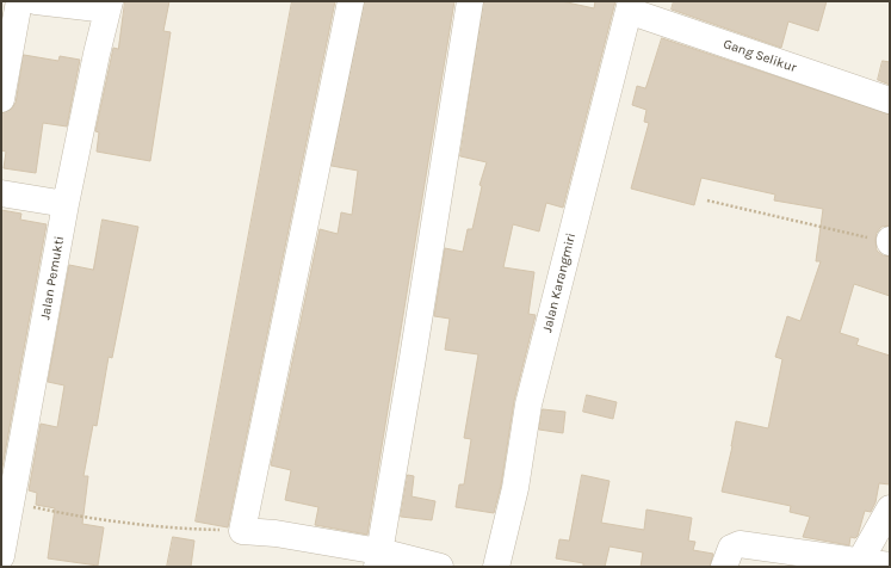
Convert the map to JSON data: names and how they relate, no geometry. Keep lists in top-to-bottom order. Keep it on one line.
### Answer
{"streets":{"street":["Gang Selikur","Jalan Pemukti","Jalan Karangmiri"]},"crossings":[["Gang Selikur","Jalan Karangmiri"]]}
